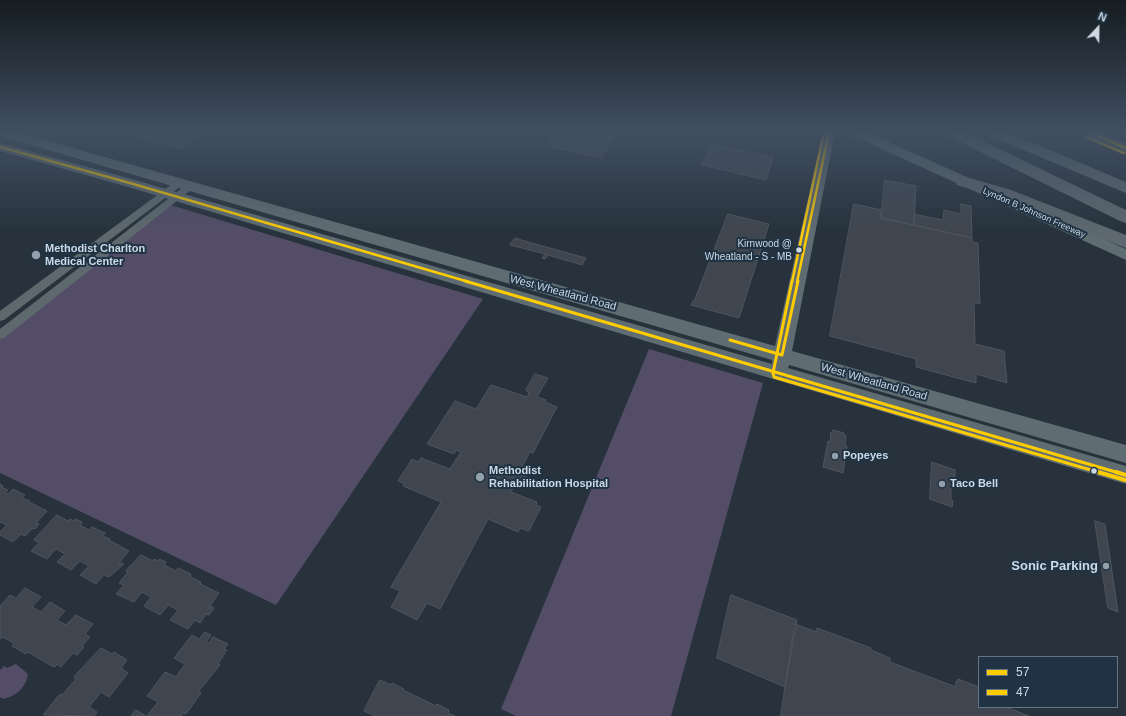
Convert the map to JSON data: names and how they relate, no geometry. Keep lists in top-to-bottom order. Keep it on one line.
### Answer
{"streets":{"main road":["Lyndon B Johnson Freeway","West Wheatland Road"]},"places":["Kirnwood @ Wheatland - S - MB","Methodist Charlton Medical Center","Popeyes","Methodist Rehabilitation Hospital","Taco Bell","Sonic Parking"],"lines":["transit line 57","transit line 47"],"legend":["57","47"],"north":"top"}
